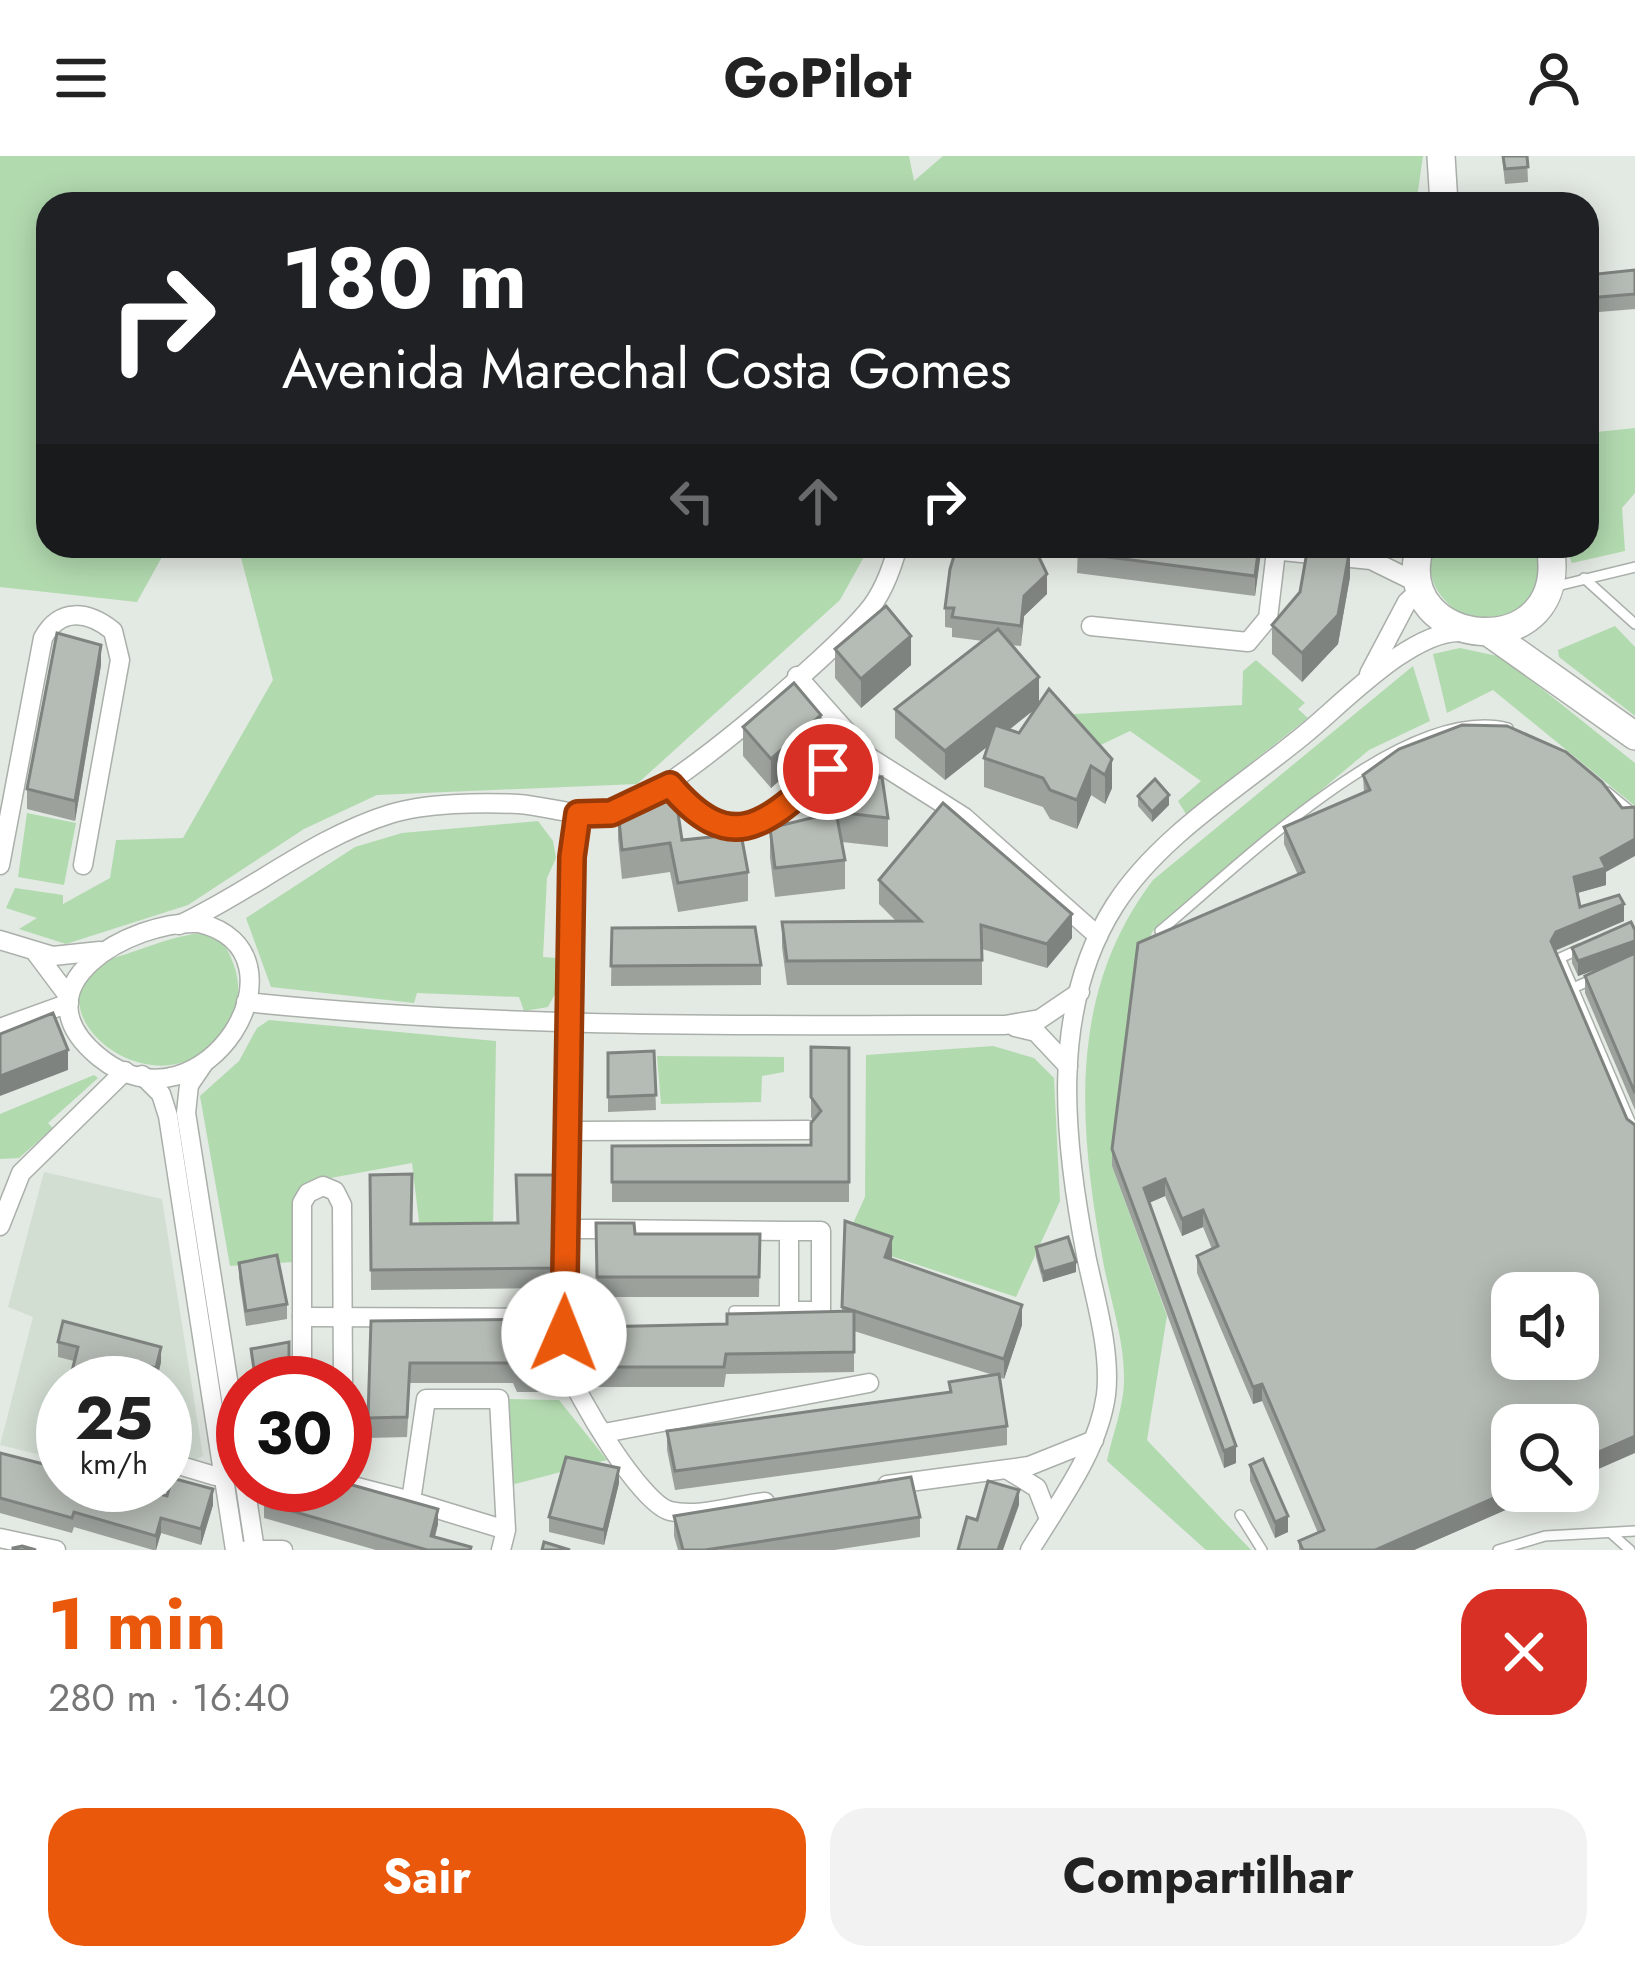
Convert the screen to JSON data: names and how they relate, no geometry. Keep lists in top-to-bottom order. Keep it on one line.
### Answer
{"page":{"header":"GoPilot","turn":["180 m","Avenida Marechal Costa Gomes"],"speed":"25 km/h","limit":"30","heading":["1 min","280 m · 16:40"],"buttons":["Sair","Compartilhar"]}}
